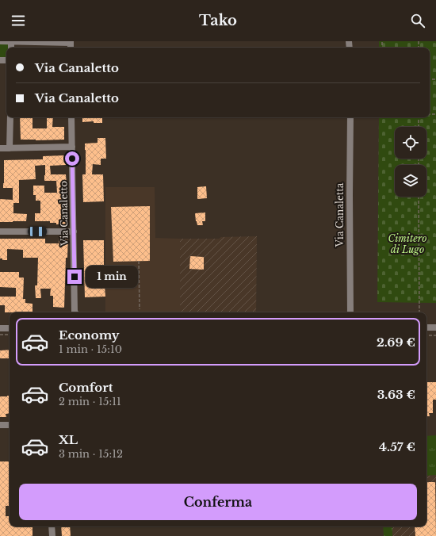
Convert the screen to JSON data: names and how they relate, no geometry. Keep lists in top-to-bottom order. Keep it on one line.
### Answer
{"streets":{"street":["Via Canaletto","Via Canaletta"]},"parks":["Cimitero di Lugo"],"page":{"header":"Tako","banner":["Via Canaletto","Via Canaletto"],"bubble":"1 min","list":[{"name":"Economy","note":"1 min · 15:10","value":"2.69 €"},{"name":"Comfort","note":"2 min · 15:11","value":"3.63 €"},{"name":"XL","note":"3 min · 15:12","value":"4.57 €"}],"buttons":"Conferma"}}
